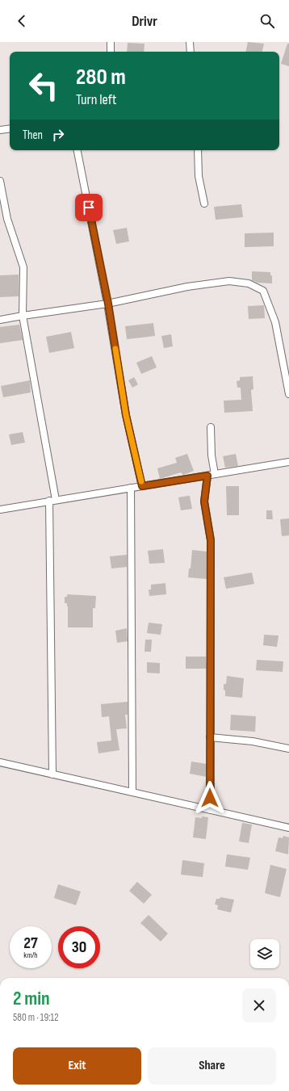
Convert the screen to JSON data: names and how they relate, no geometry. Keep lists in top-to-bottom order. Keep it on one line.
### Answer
{"page":{"header":"Drivr","turn":["280 m","Turn left"],"then":"Then","speed":"27 km/h","limit":"30","heading":["2 min","580 m · 19:12"],"buttons":["Exit","Share"]}}
